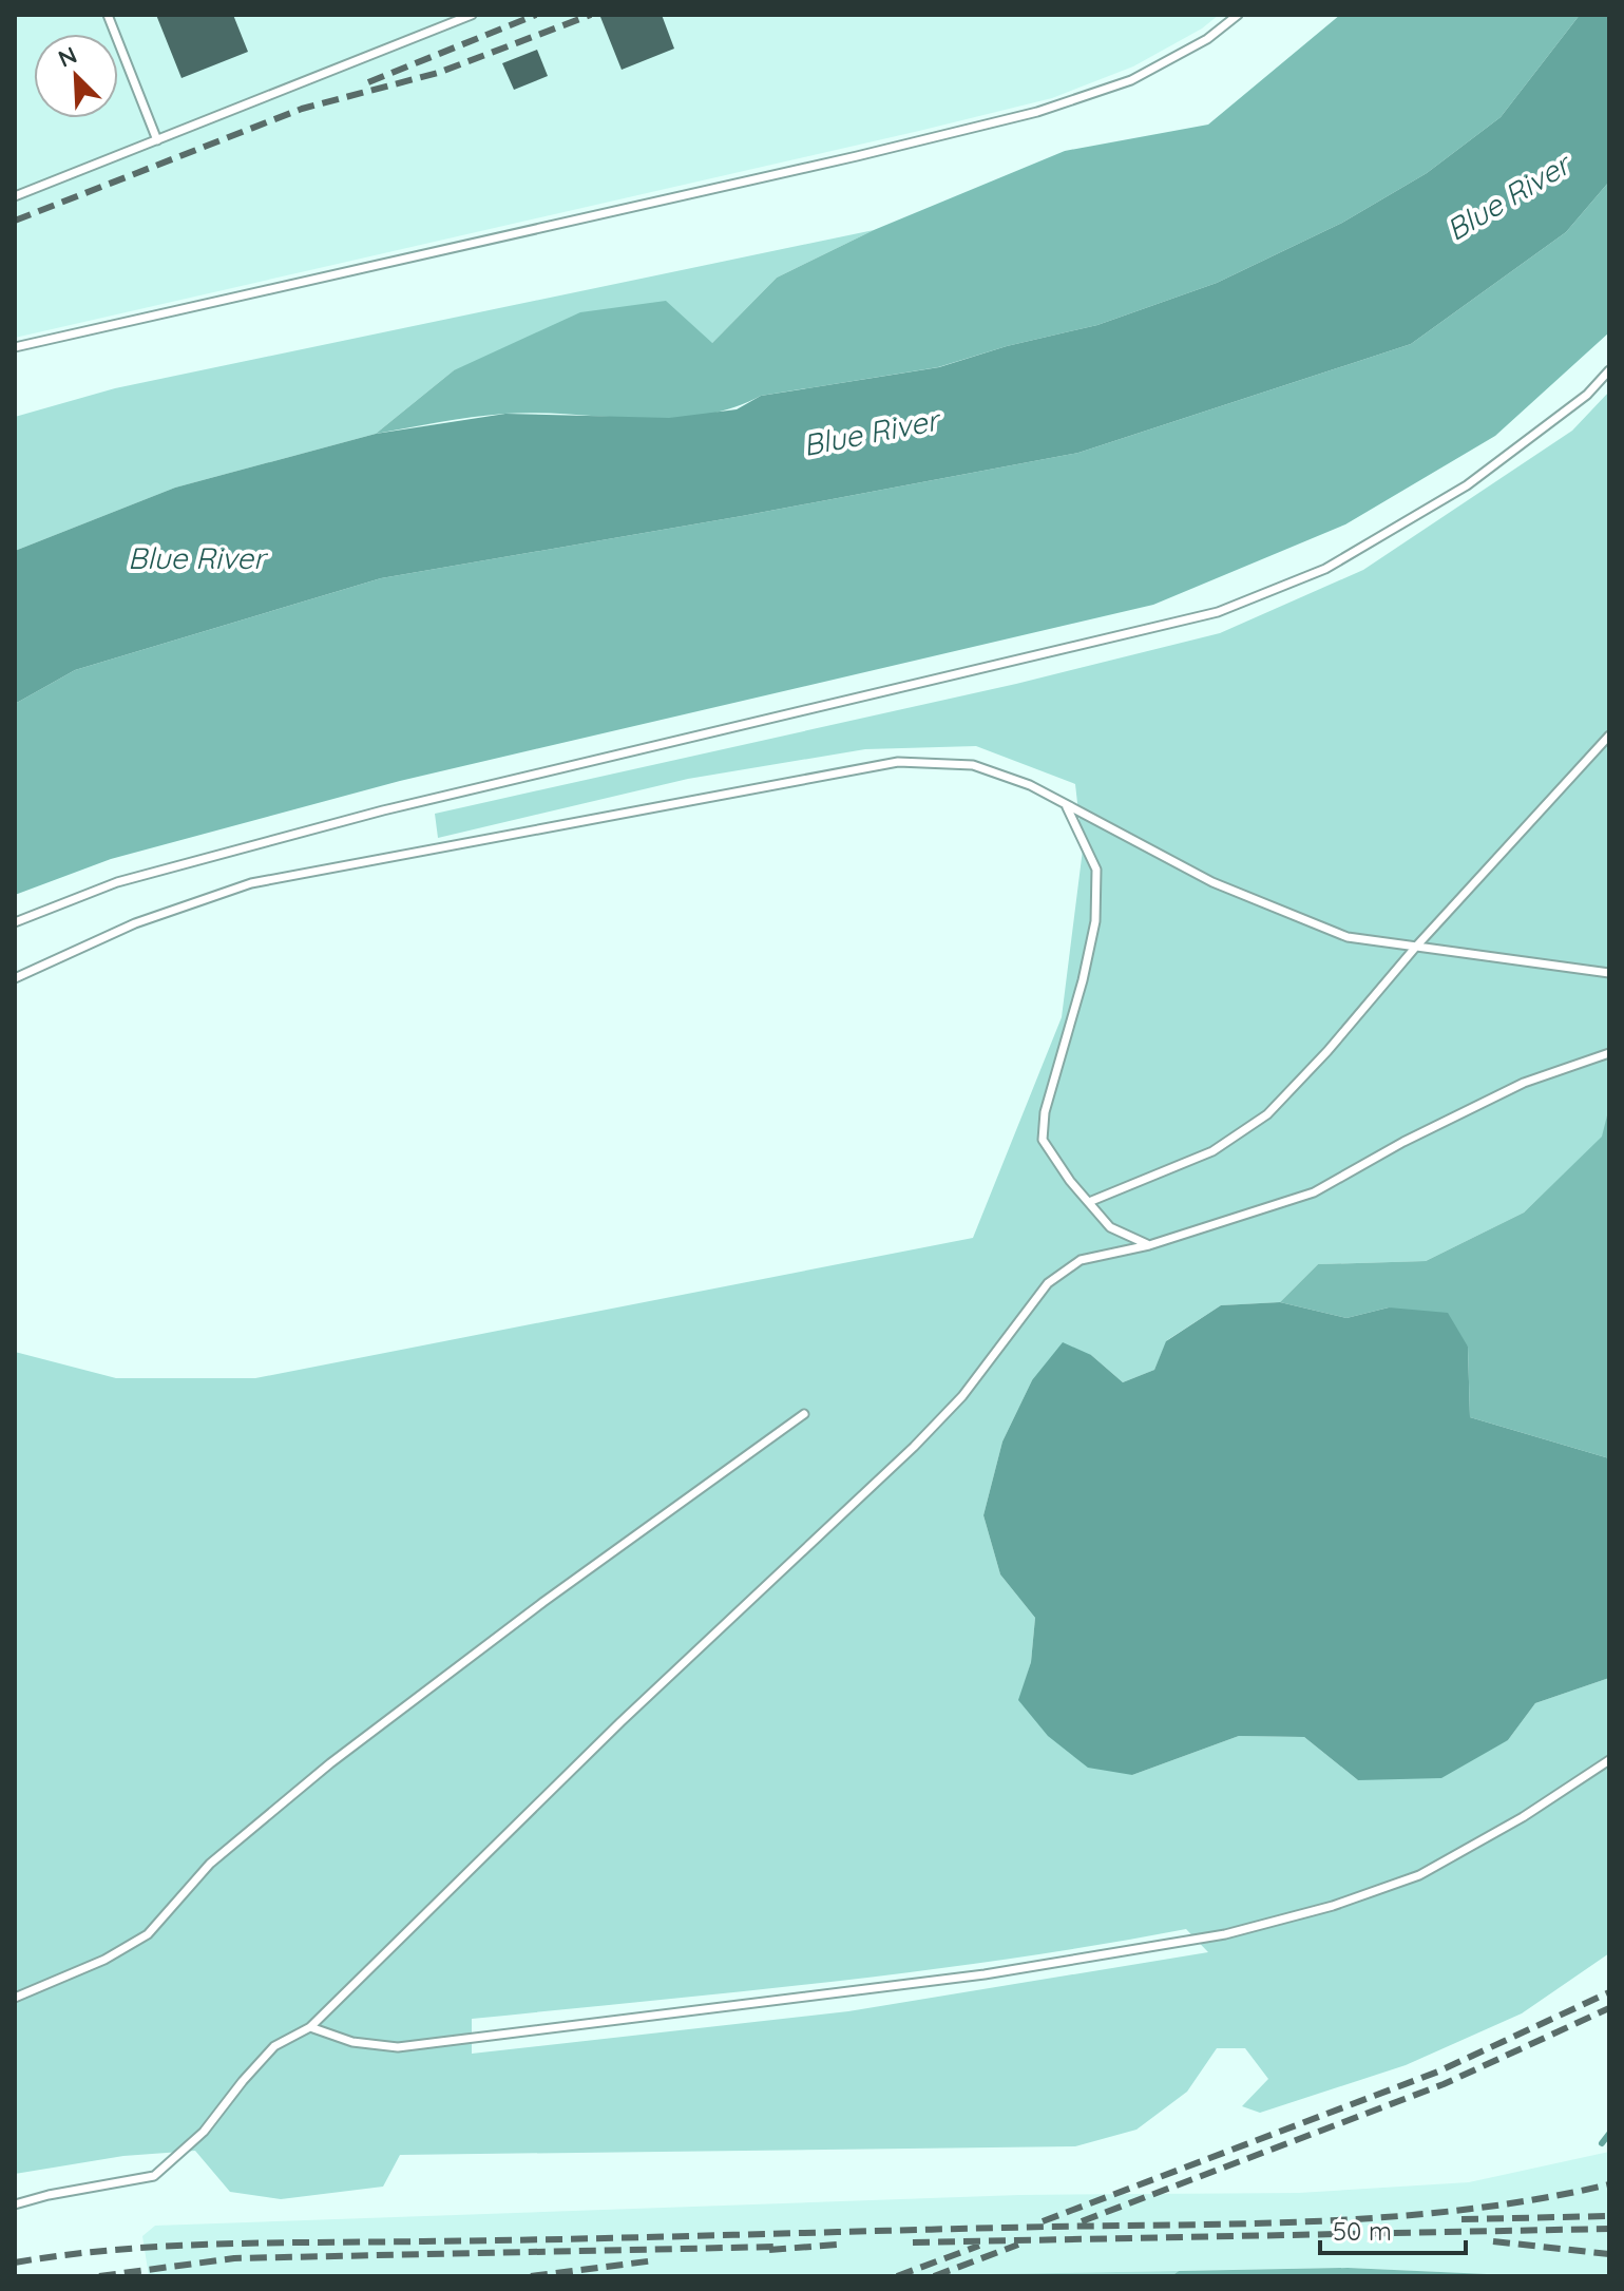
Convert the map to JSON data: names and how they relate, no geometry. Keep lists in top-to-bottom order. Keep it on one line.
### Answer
{"water":["Blue River"],"scale_bar":"50 m","north":"top left"}
